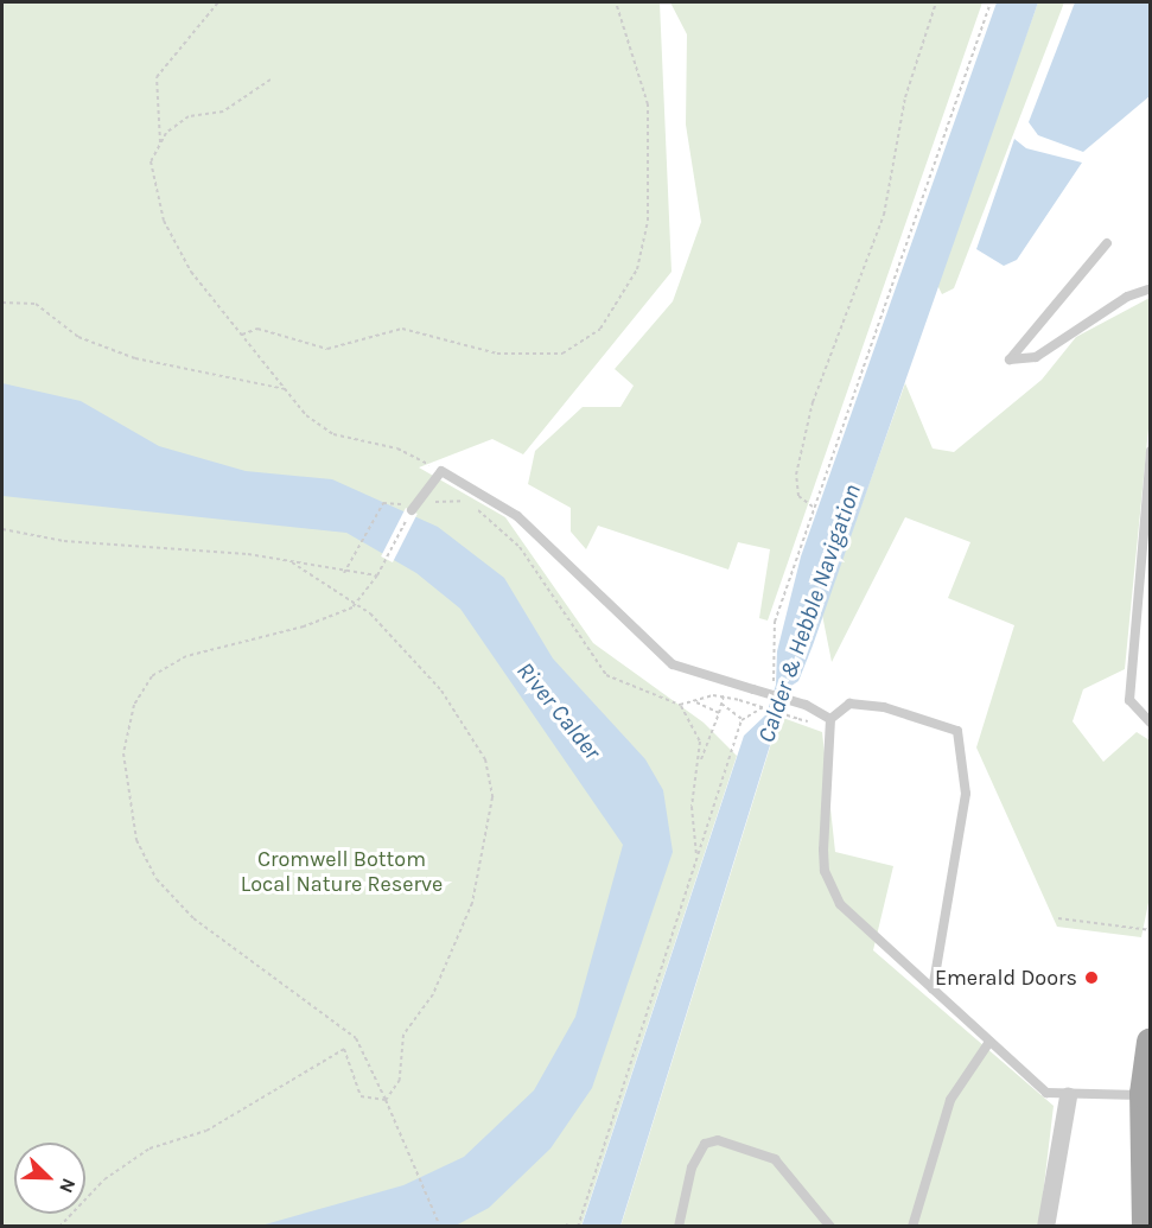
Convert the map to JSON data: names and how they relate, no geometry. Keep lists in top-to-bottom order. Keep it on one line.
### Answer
{"water":["Calder & Hebble Navigation","River Calder"],"parks":["Cromwell Bottom Local Nature Reserve"],"places":["Emerald Doors"],"north":"bottom right"}
